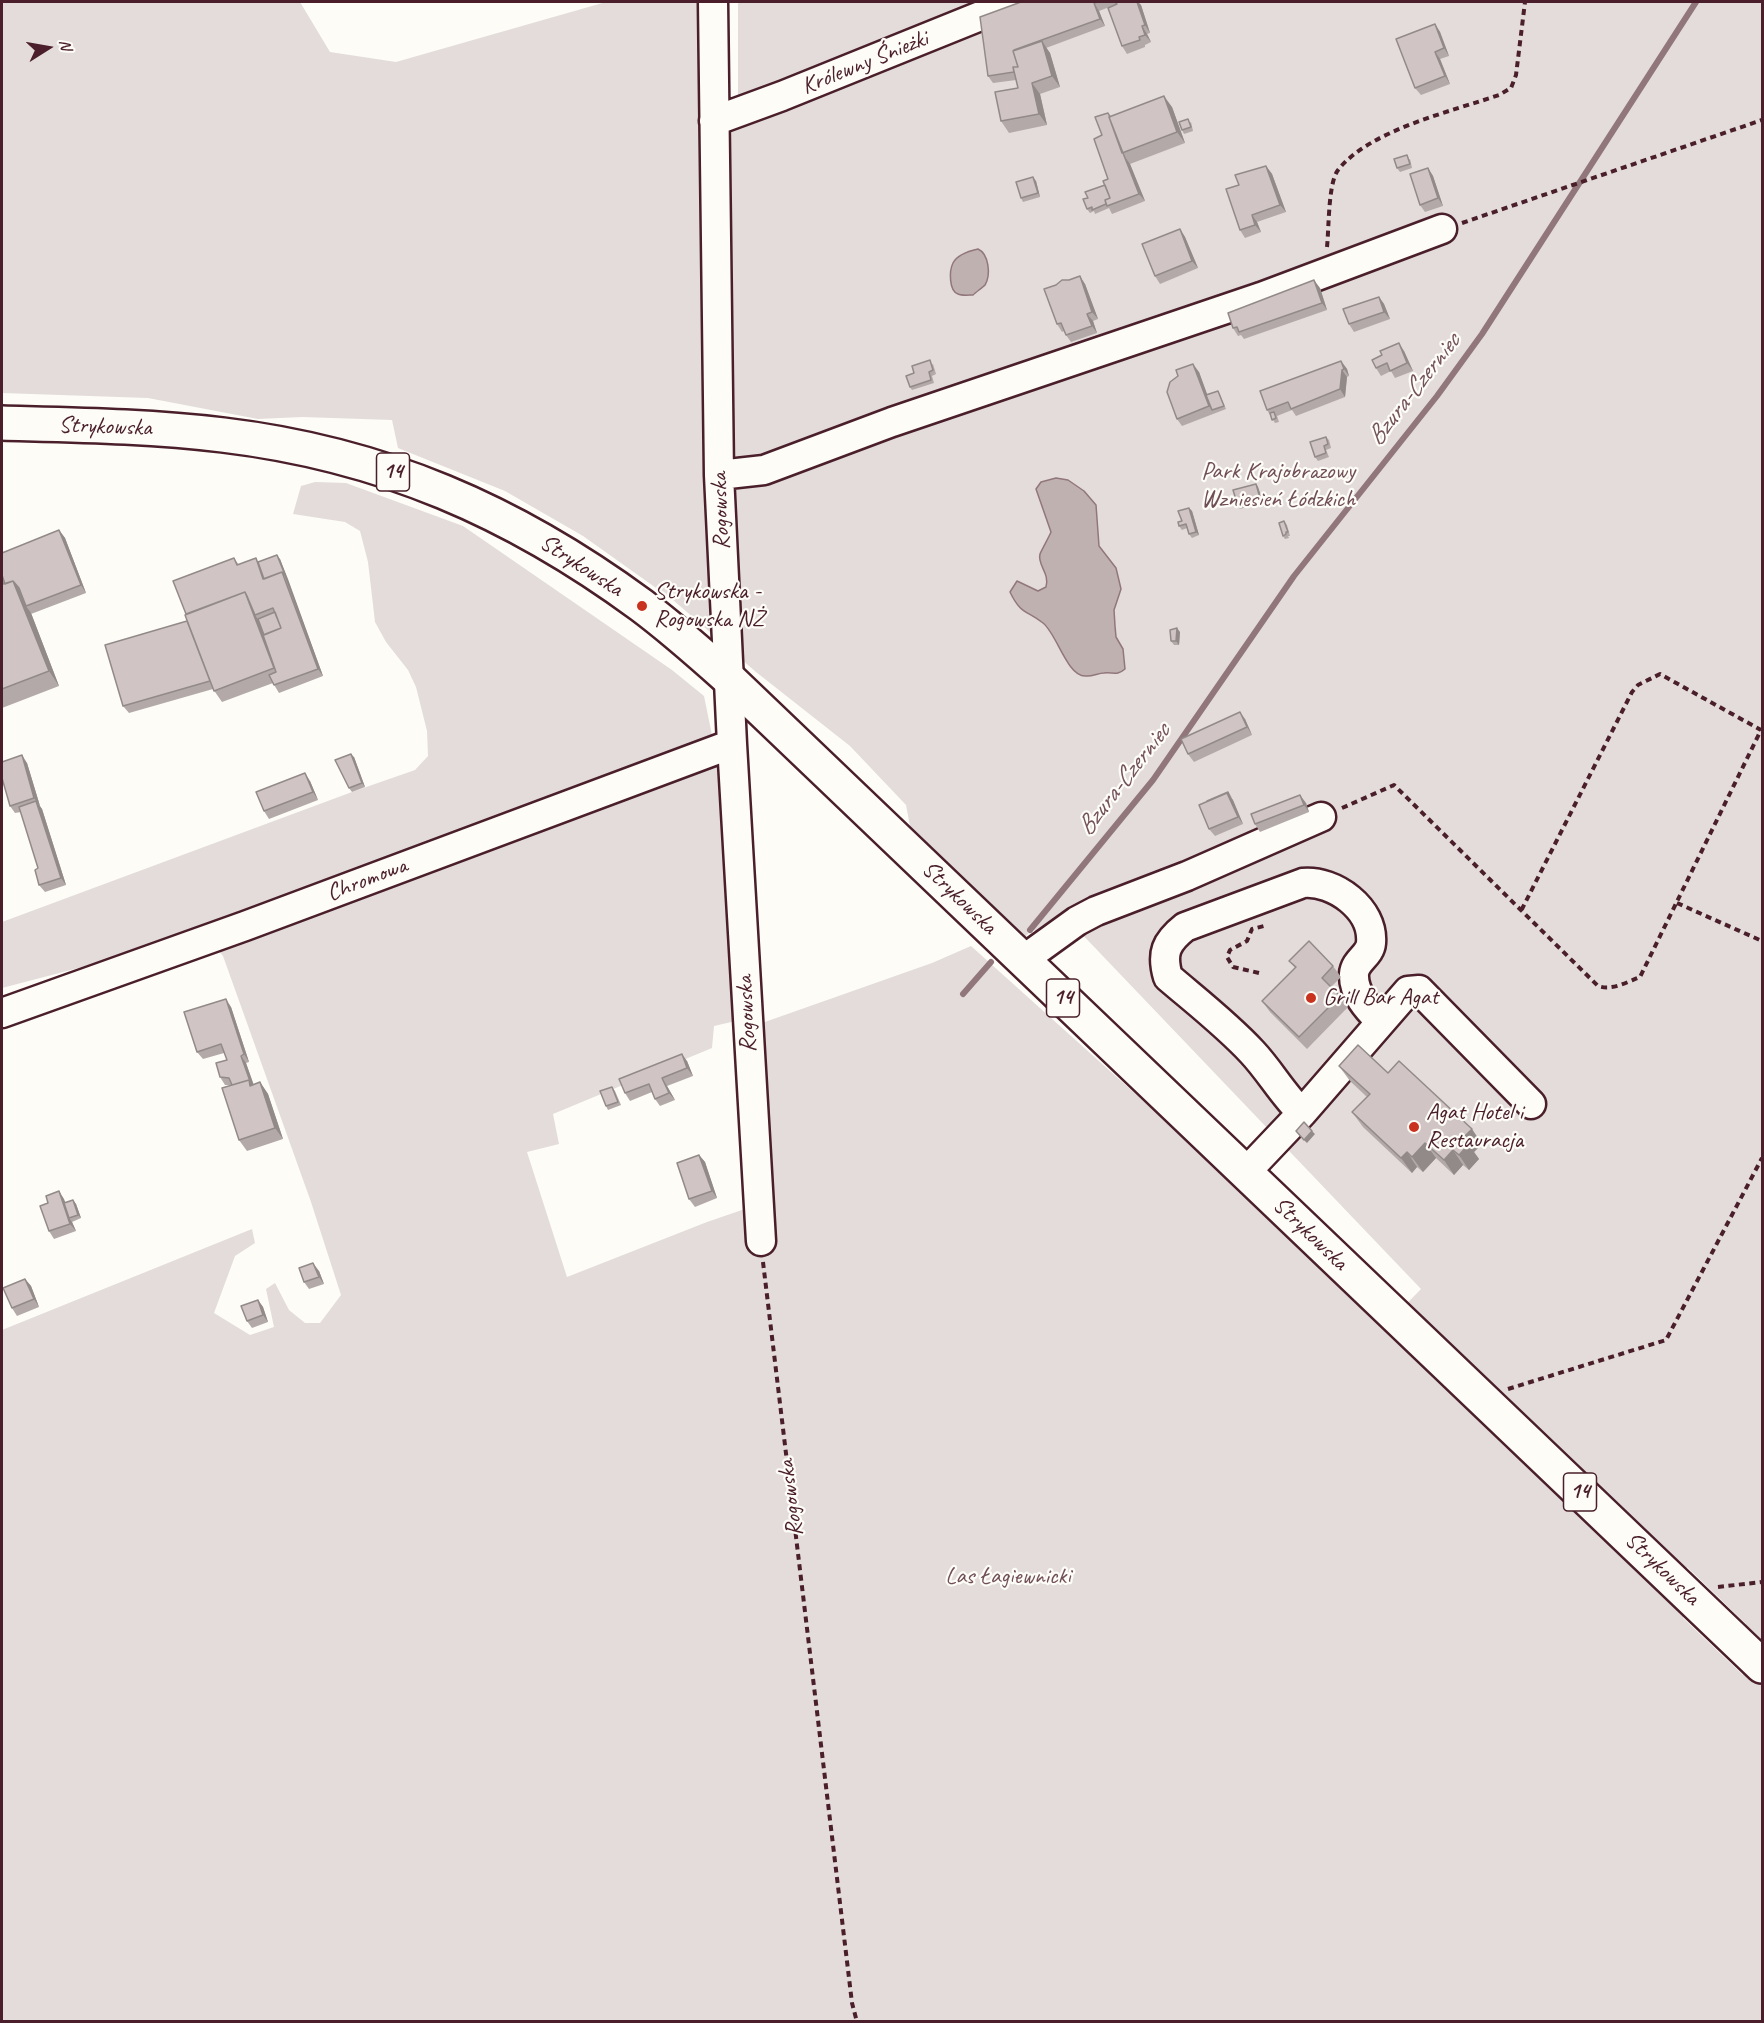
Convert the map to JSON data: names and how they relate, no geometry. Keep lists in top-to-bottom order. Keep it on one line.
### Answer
{"streets":{"main road":["Strykowska","14"],"street":["Królewny Śnieżki","Rogowska","Chromowa"]},"crossings":[["Królewny Śnieżki","Rogowska"],["Strykowska","Rogowska"],["Rogowska","Chromowa"]],"water":["Bzura-Czerniec"],"parks":["Park Krajobrazowy Wzniesień Łódzkich","Las Łagiewnicki"],"places":["Strykowska - Rogowska NŻ","Grill Bar Agat","Agat Hotel i Restauracja"],"north":"right"}
